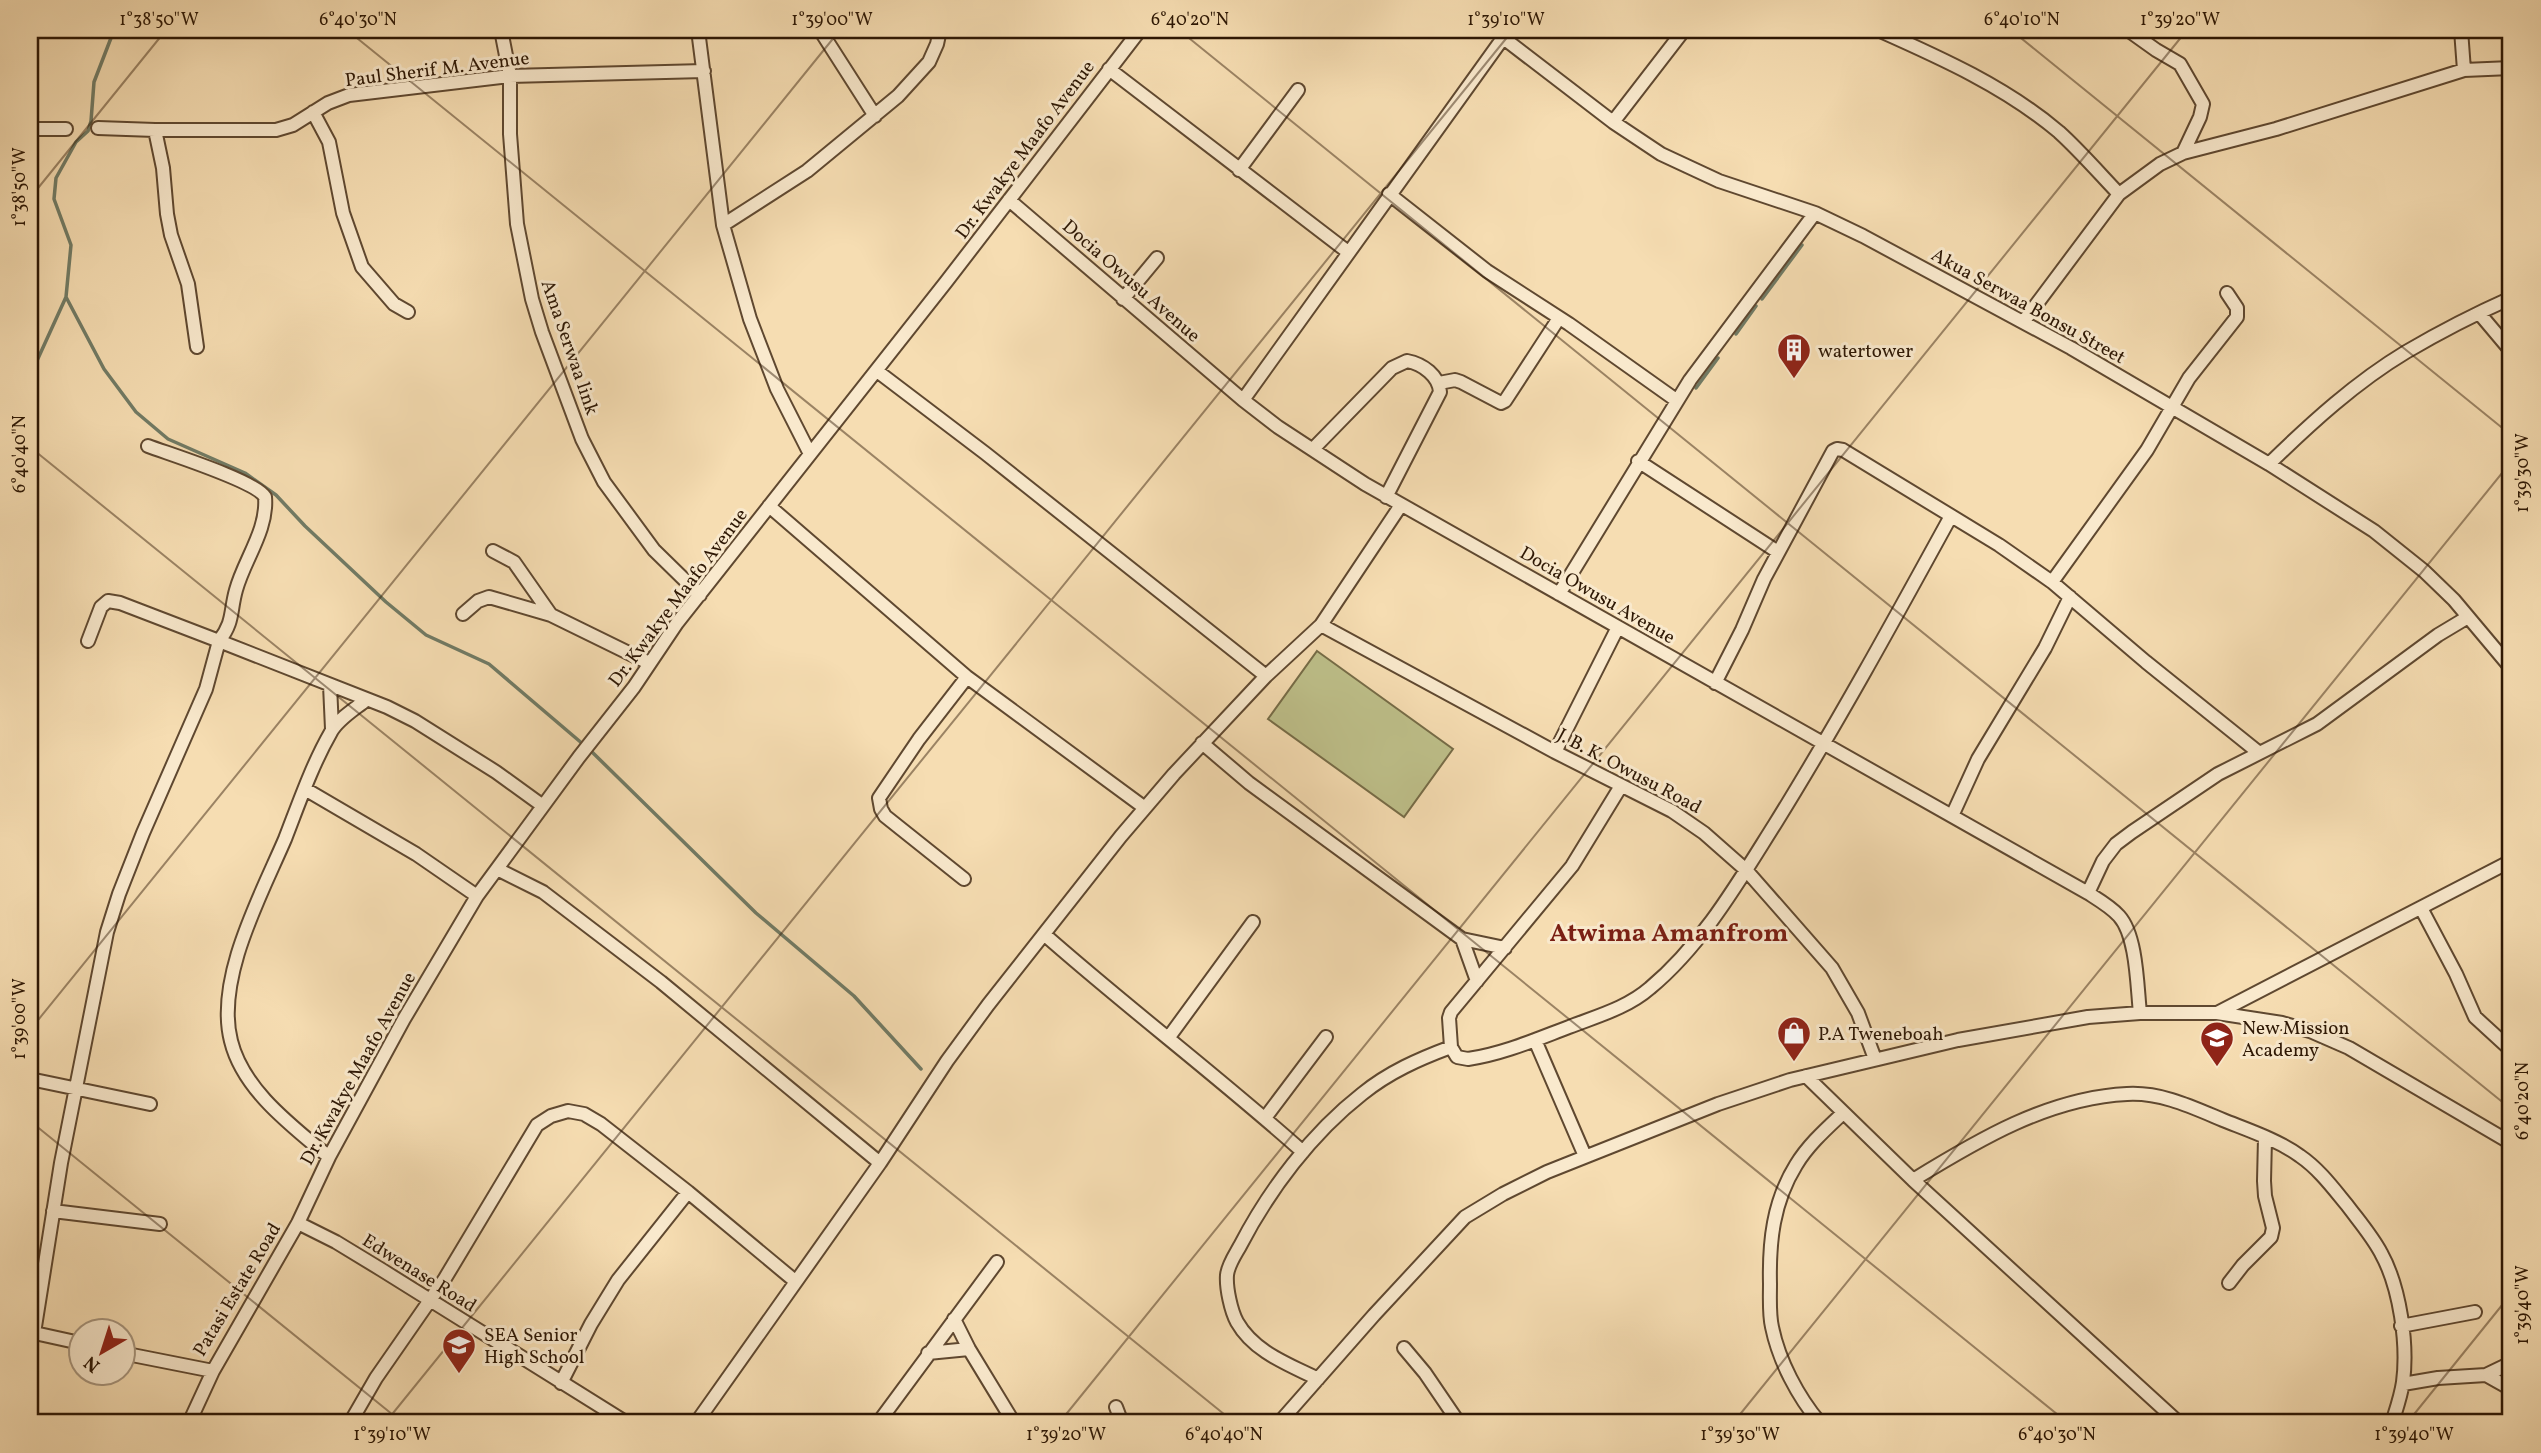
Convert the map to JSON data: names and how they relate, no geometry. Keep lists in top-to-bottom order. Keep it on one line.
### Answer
{"streets":{"street":["Paul Sherif M. Avenue","Dr. Kwakye Maafo Avenue","Docia Owusu Avenue","Akua Serwaa Bonsu Street","Ama Serwaa link","J. B. K. Owusu Road","Edwenase Road","Patasi Estate Road"]},"crossings":[["Paul Sherif M. Avenue","Ama Serwaa link"],["Dr. Kwakye Maafo Avenue","Docia Owusu Avenue"],["Dr. Kwakye Maafo Avenue","Ama Serwaa link"],["Dr. Kwakye Maafo Avenue","Edwenase Road"],["Dr. Kwakye Maafo Avenue","Patasi Estate Road"],["Edwenase Road","Patasi Estate Road"]],"districts":["Atwima Amanfrom"],"places":{"building":["watertower"],"shop":["P.A Tweneboah"],"school or university":["New Mission Academy","SEA Senior High School"]},"north":"bottom left","coordinates":["1°38'50\"W","6°40'30\"N","1°39'00\"W","6°40'20\"N","1°39'10\"W","6°40'10\"N","1°39'20\"W","6°40'40\"N","1°39'30\"W","1°39'40\"W"]}
